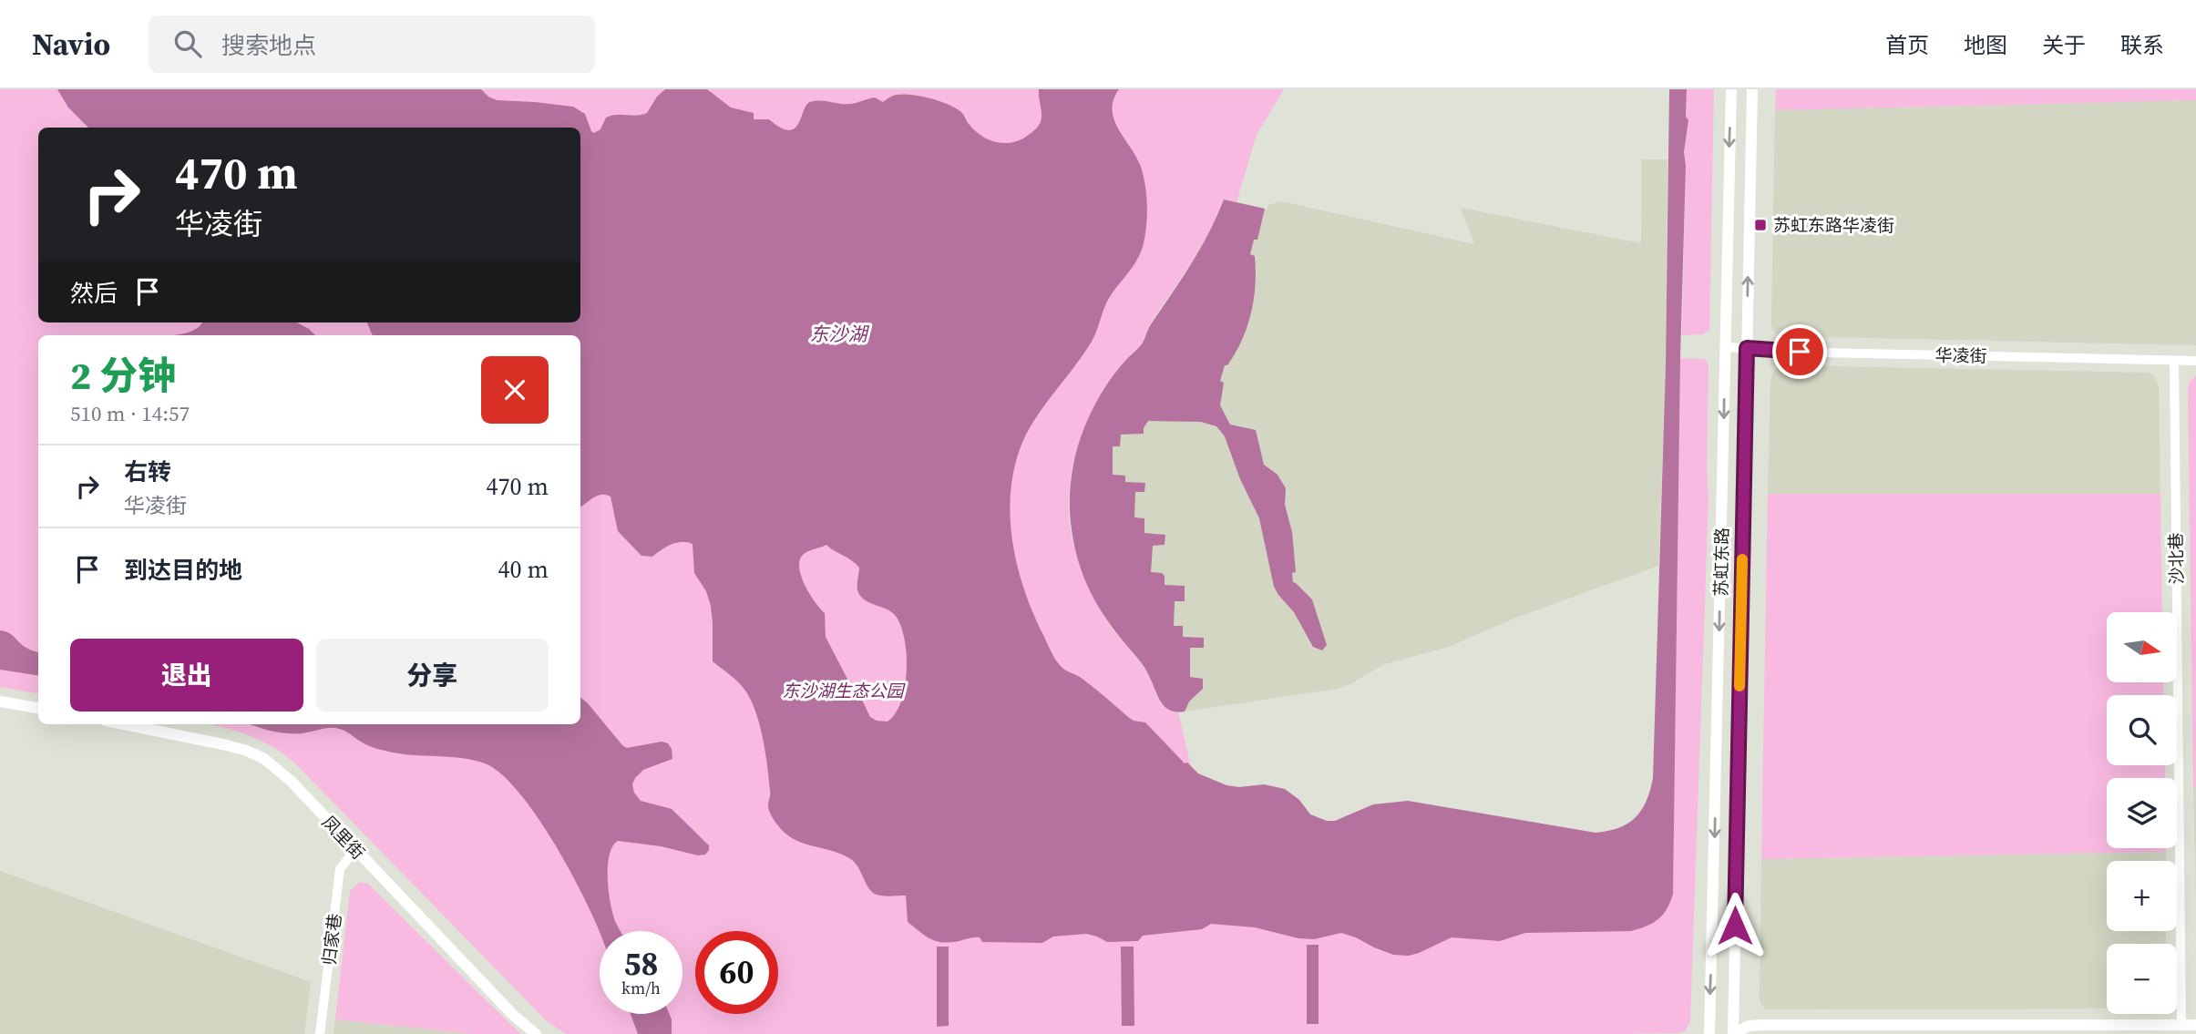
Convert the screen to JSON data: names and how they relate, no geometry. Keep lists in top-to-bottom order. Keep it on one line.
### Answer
{"streets":{"main road":["苏虹东路","凤里街"],"street":["华凌街","沙北巷","归家巷"]},"crossings":[["华凌街","沙北巷"],["华凌街","苏虹东路"],["凤里街","归家巷"]],"water":["东沙湖"],"parks":["东沙湖生态公园"],"places":{"transit":["苏虹东路华凌街"]},"north":"right","page":{"header":"Navio","search":"搜索地点","nav":["首页","地图","关于","联系"],"turn":["470 m","华凌街"],"then":"然后","heading":["2 分钟","510 m · 14:57"],"list":[{"name":"右转","note":"华凌街","value":"470 m"},{"name":"到达目的地","value":"40 m"}],"map_buttons":["+","−"],"buttons":["退出","分享"],"speed":"58 km/h","limit":"60"}}
